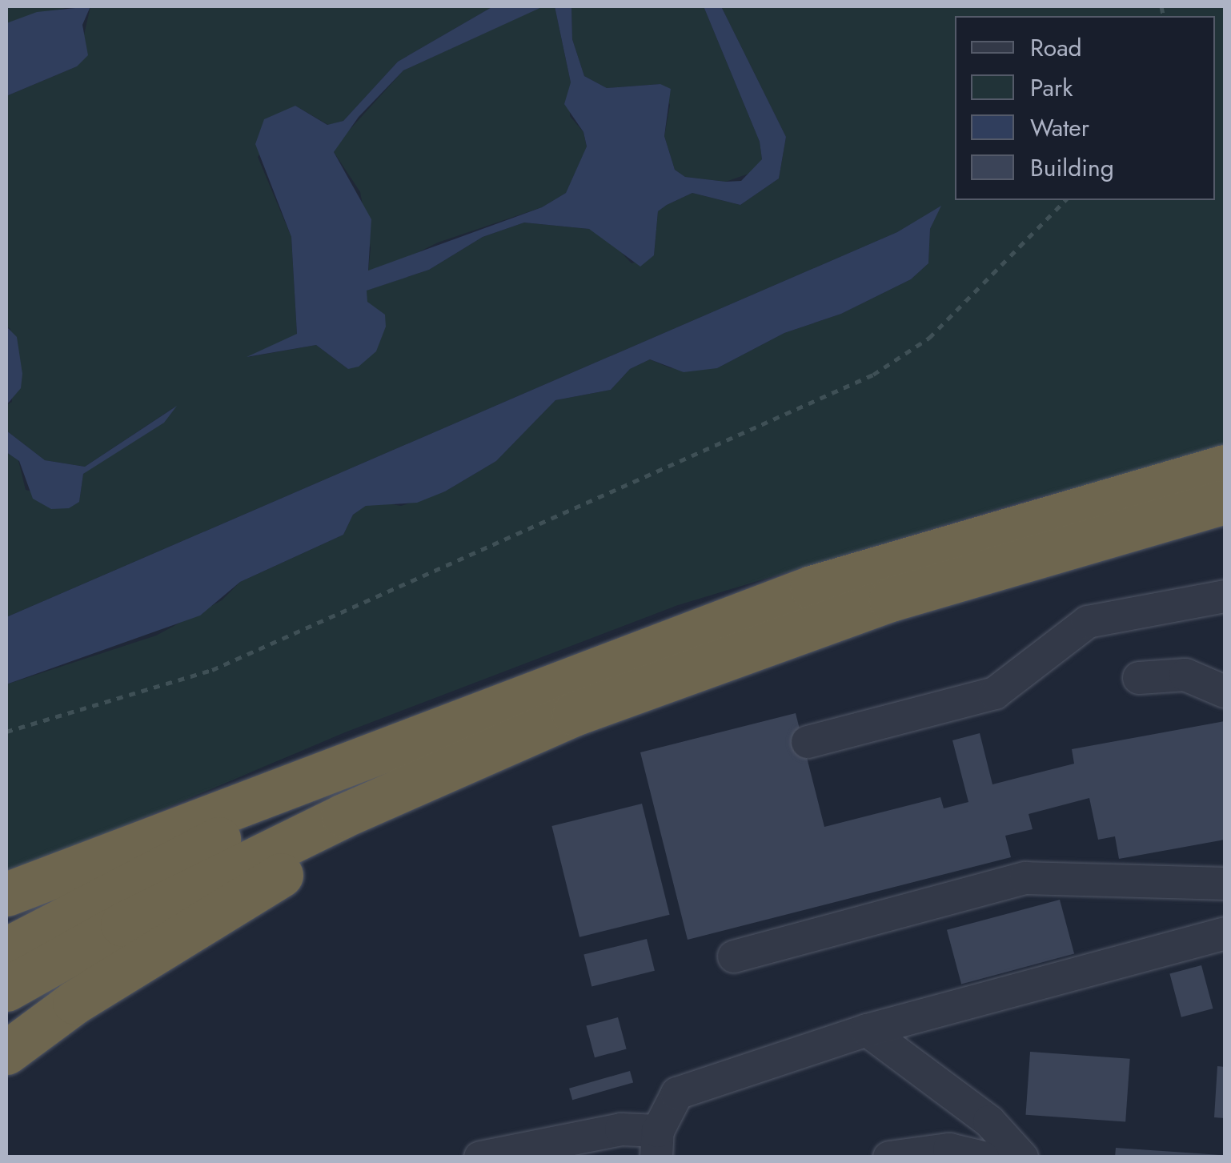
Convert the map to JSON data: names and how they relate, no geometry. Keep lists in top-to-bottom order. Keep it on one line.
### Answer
{"legend":["Road","Park","Water","Building"]}
